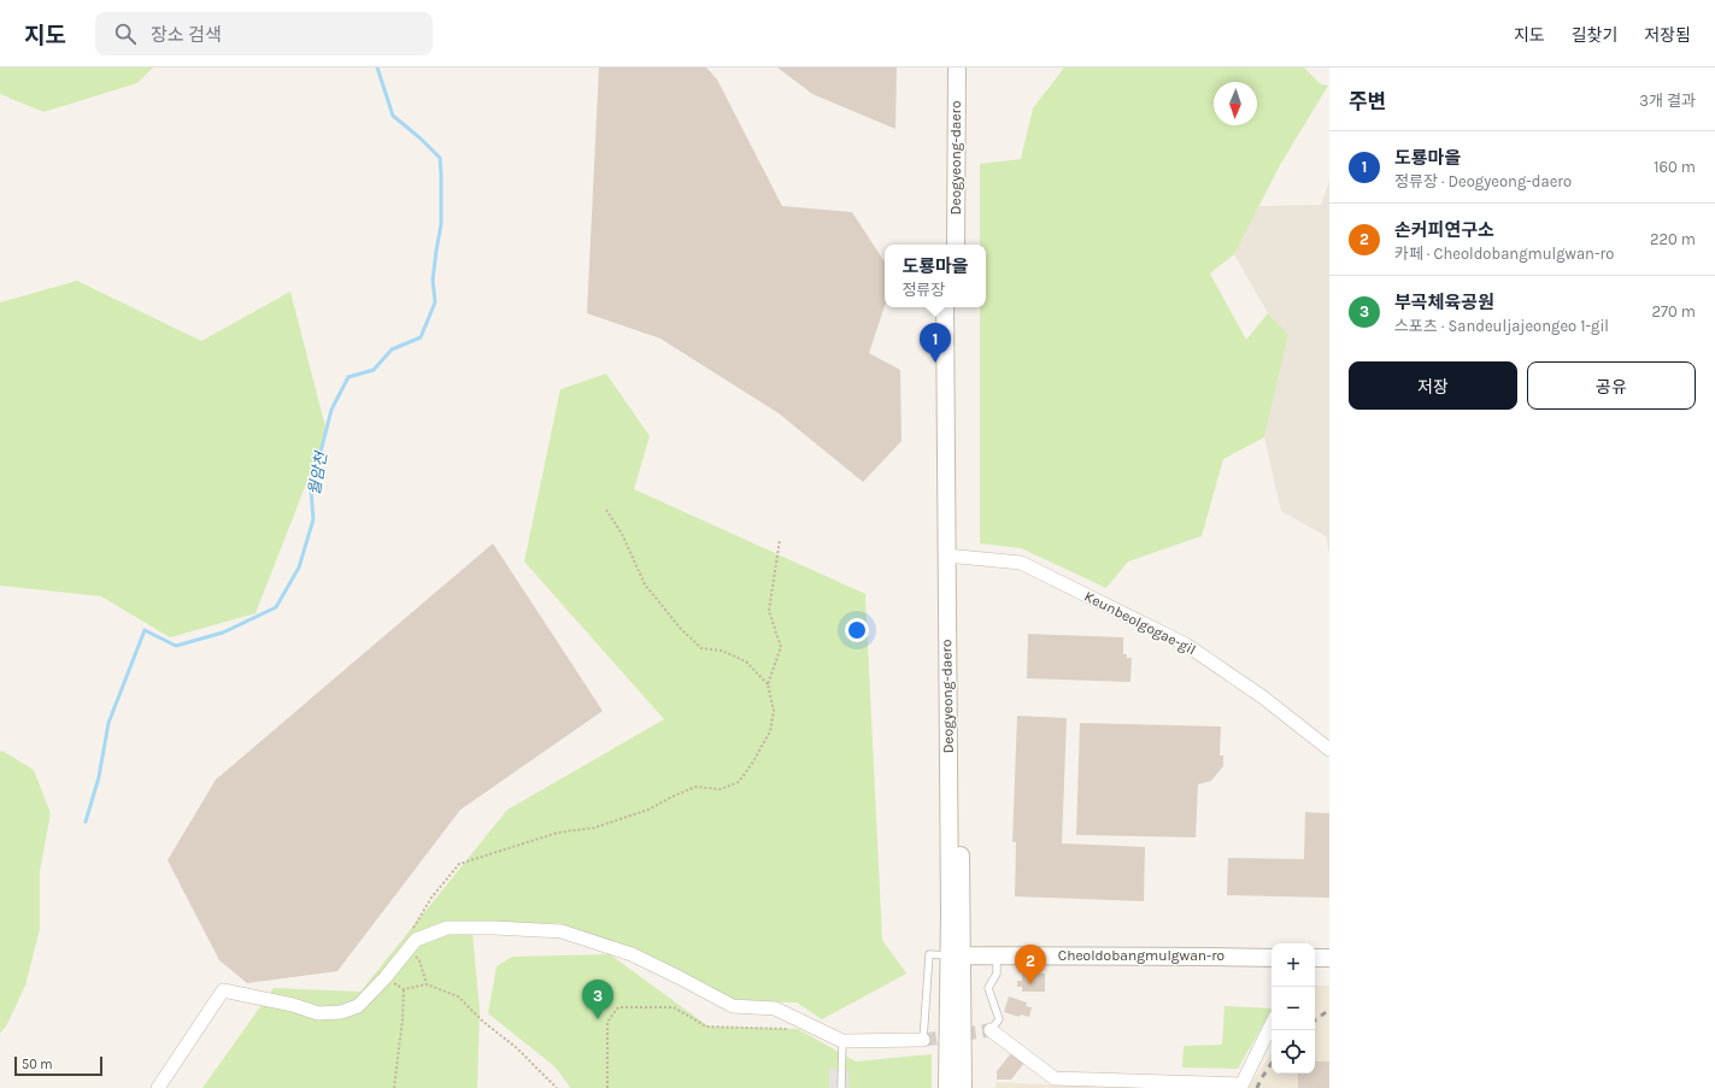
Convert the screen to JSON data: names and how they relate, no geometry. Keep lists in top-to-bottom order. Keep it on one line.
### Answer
{"streets":{"street":["Deogyeong-daero","Keunbeolgogae-gil","Cheoldobangmulgwan-ro"]},"crossings":[["Deogyeong-daero","Keunbeolgogae-gil"],["Deogyeong-daero","Cheoldobangmulgwan-ro"]],"water":["월암천"],"scale_bar":"50 m","north":"bottom","page":{"header":"지도","search":"장소 검색","nav":["지도","길찾기","저장됨"],"heading":["주변","3개 결과"],"list":[{"mark":"1","name":"도룡마을","note":"정류장 · Deogyeong-daero","value":"160 m"},{"mark":"2","name":"손커피연구소","note":"카페 · Cheoldobangmulgwan-ro","value":"220 m"},{"mark":"3","name":"부곡체육공원","note":"스포츠 · Sandeuljajeongeo 1-gil","value":"270 m"}],"popup":["도룡마을","정류장"],"pins":["1","2","3"],"buttons":["저장","공유"],"map_buttons":["+","−"],"scale":"50 m"}}
